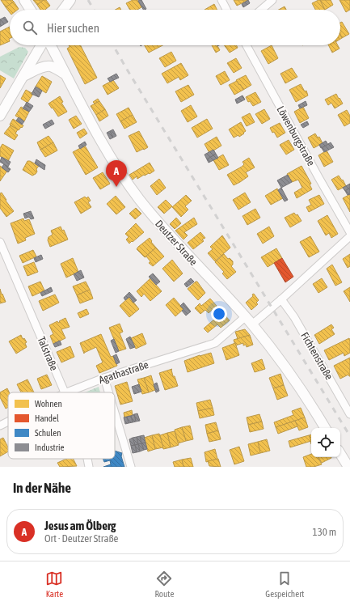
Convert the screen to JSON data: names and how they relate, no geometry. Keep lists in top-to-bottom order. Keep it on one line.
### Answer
{"streets":{"main road":["Deutzer Straße"],"street":["Löwenburgstraße","Talstraße","Fichtenstraße","Agathastraße"]},"crossings":[["Deutzer Straße","Agathastraße"]],"legend":["Wohnen","Handel","Schulen","Industrie"],"page":{"search":"Hier suchen","pins":"A","heading":"In der Nähe","list":[{"mark":"A","name":"Jesus am Ölberg","note":"Ort · Deutzer Straße","value":"130 m"}],"nav":["Karte","Route","Gespeichert"]}}
